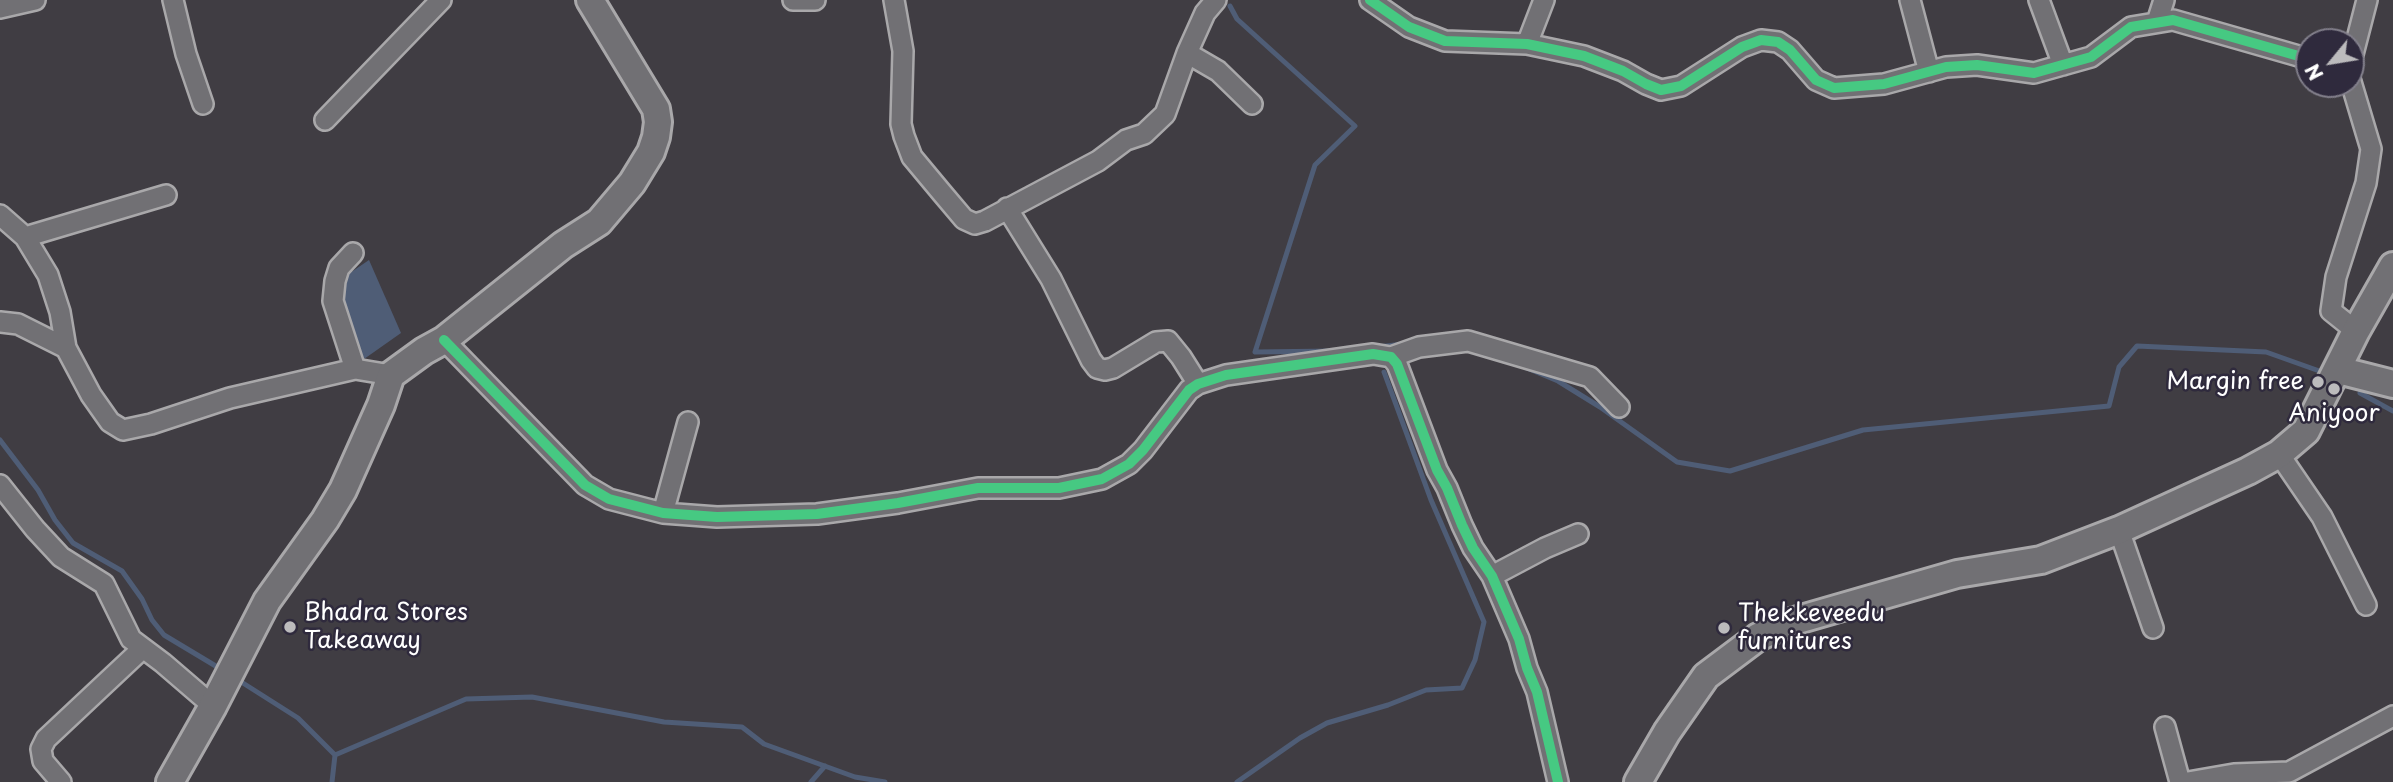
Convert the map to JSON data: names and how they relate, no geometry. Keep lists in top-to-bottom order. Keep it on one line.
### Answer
{"places":["Margin free","Aniyoor","Bhadra Stores Takeaway","Thekkeveedu furnitures"],"north":"bottom left"}
